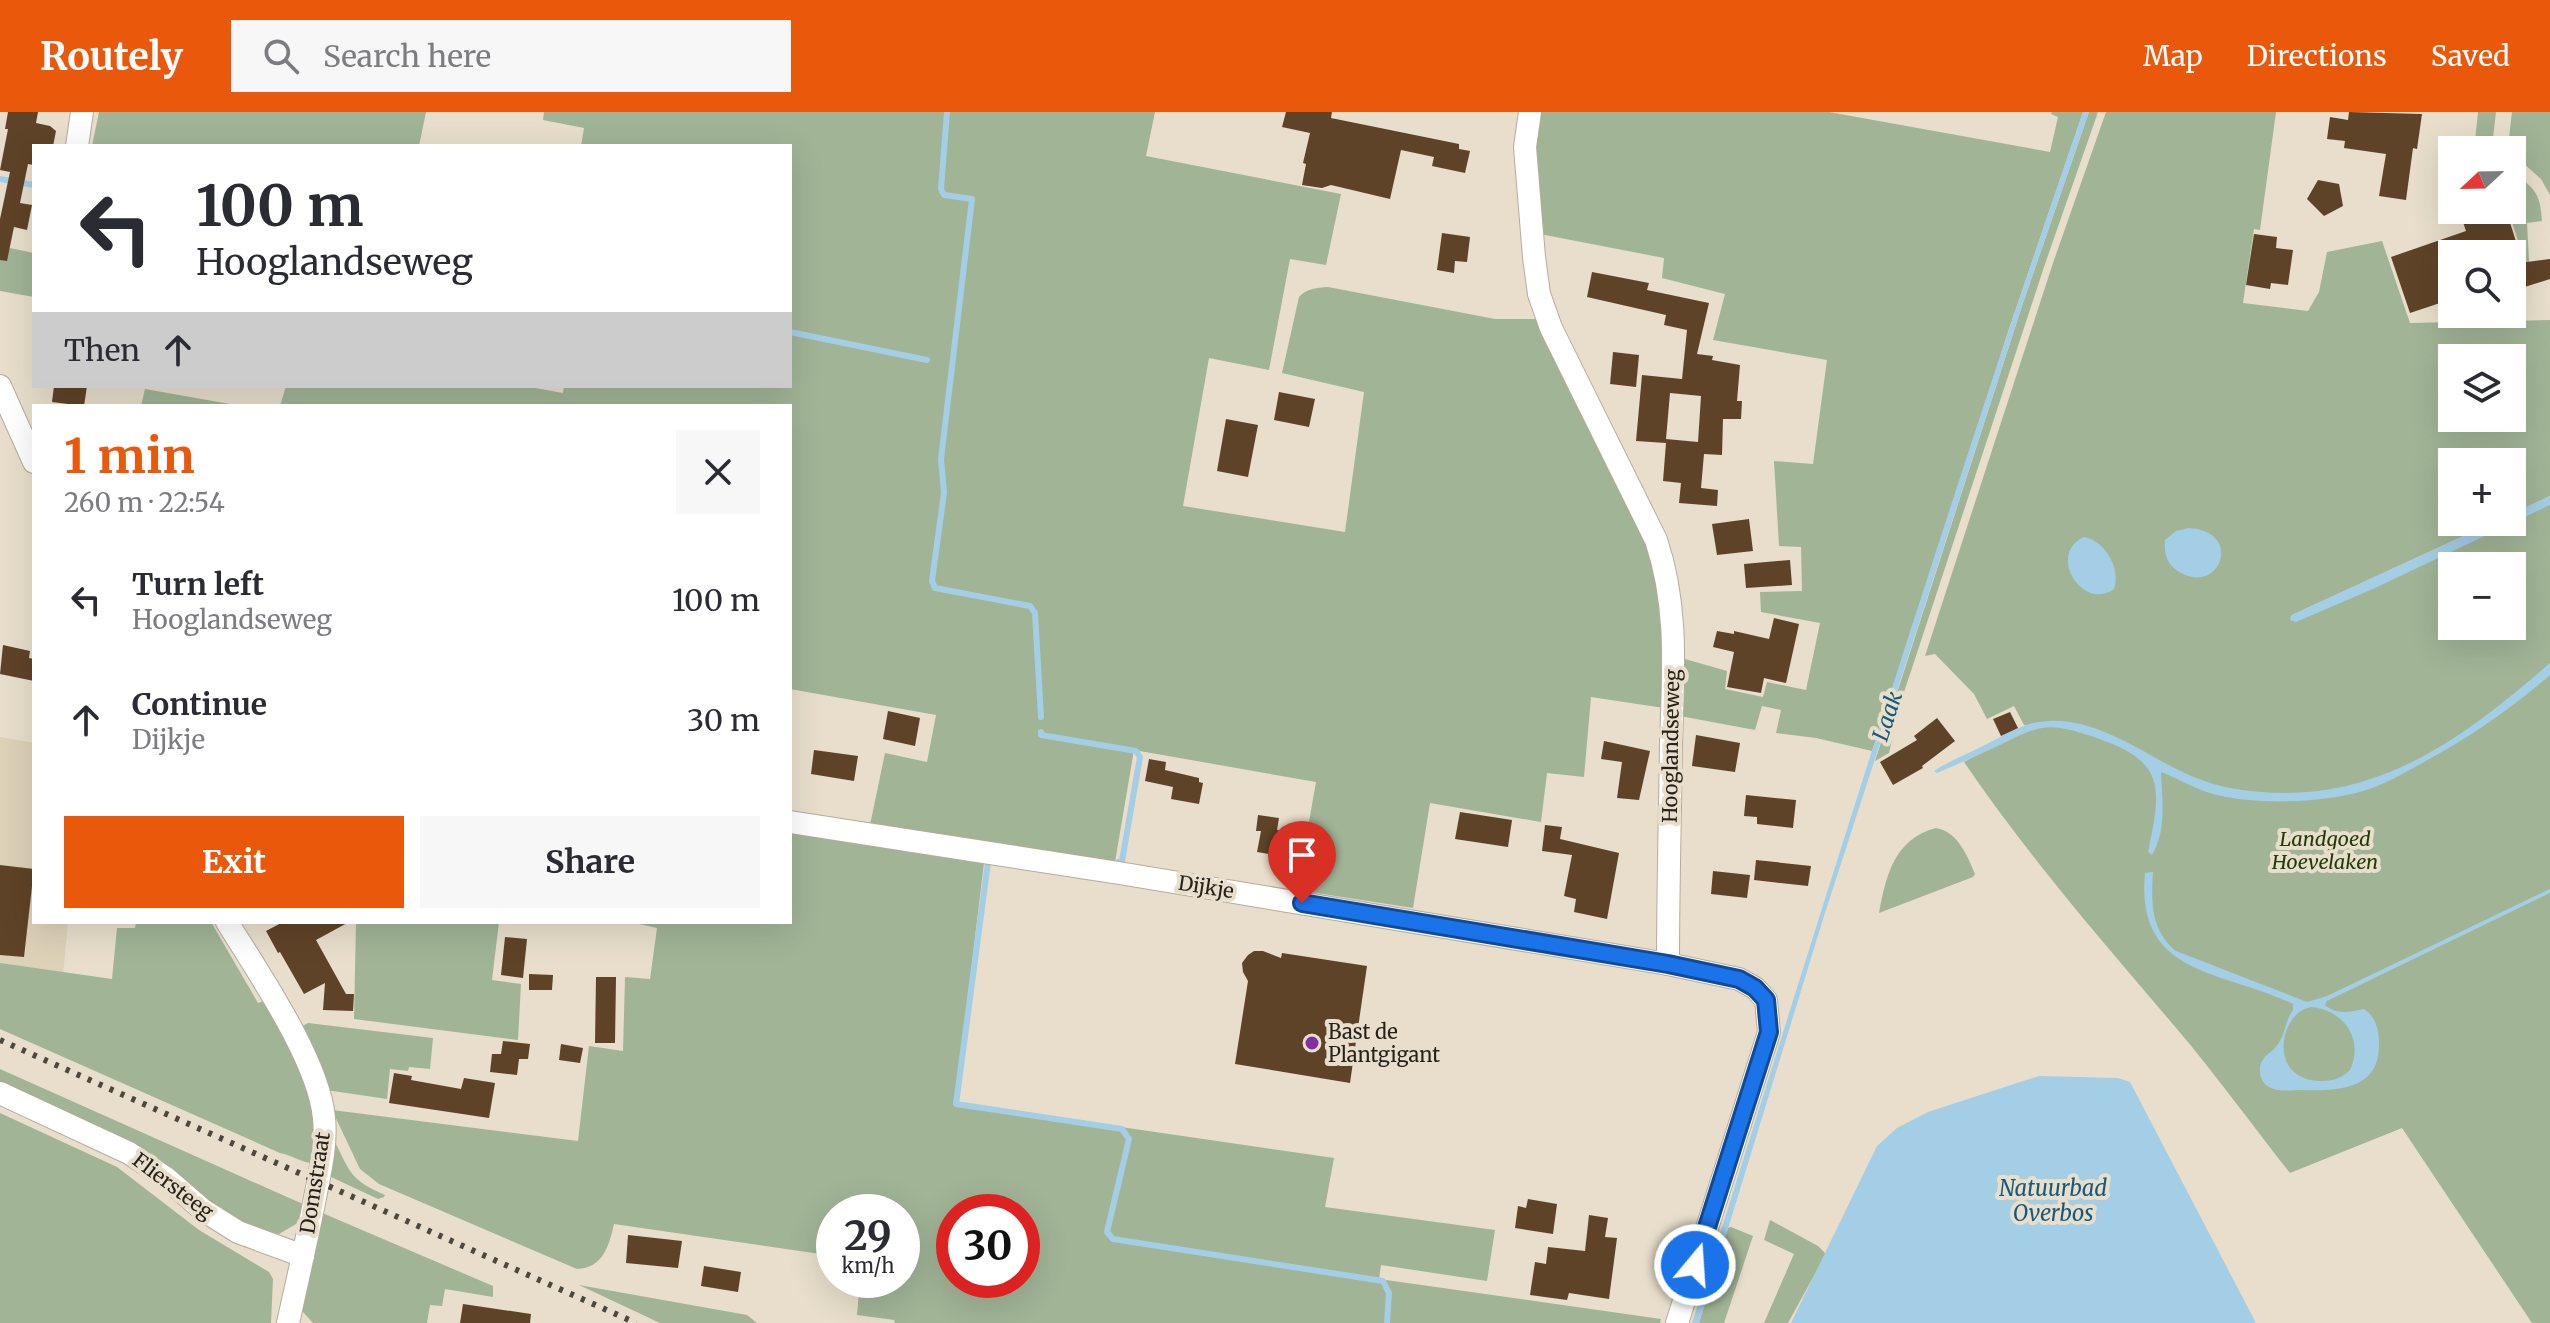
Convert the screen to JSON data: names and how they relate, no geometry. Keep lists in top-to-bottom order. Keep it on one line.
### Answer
{"streets":{"street":["Hooglandseweg","Dijkje","Domstraat","Fliersteeg"]},"crossings":[["Hooglandseweg","Dijkje"],["Domstraat","Fliersteeg"]],"water":["Laak","Natuurbad Overbos"],"parks":["Landgoed Hoevelaken"],"places":["Bast de Plantgigant"],"north":"left","page":{"header":"Routely","search":"Search here","nav":["Map","Directions","Saved"],"map_buttons":["+","−"],"turn":["100 m","Hooglandseweg"],"then":"Then","heading":["1 min","260 m · 22:54"],"list":[{"name":"Turn left","note":"Hooglandseweg","value":"100 m"},{"name":"Continue","note":"Dijkje","value":"30 m"}],"buttons":["Exit","Share"],"speed":"29 km/h","limit":"30"}}
